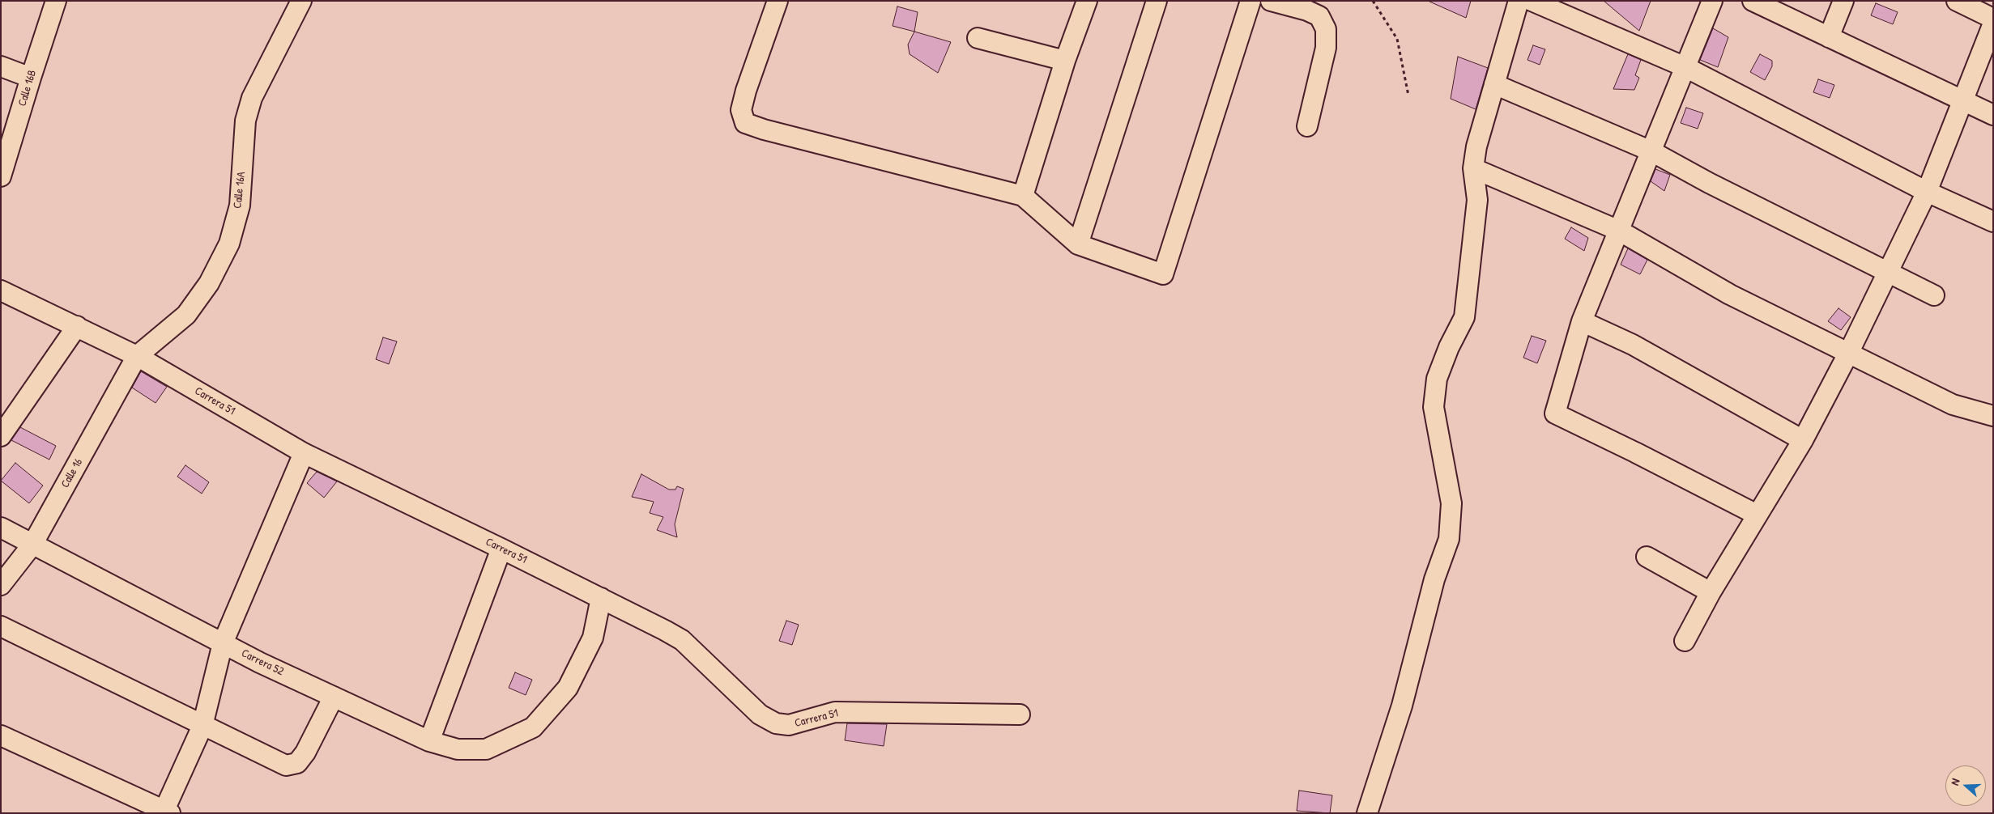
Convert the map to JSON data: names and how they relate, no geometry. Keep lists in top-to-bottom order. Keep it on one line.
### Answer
{"streets":{"street":["Calle 16B","Calle 16A","Carrera 51","Calle 16","Carrera 52"]},"crossings":[["Calle 16A","Carrera 51"],["Calle 16A","Calle 16"],["Carrera 51","Calle 16"],["Carrera 51","Carrera 52"],["Calle 16","Carrera 52"]],"north":"left"}
